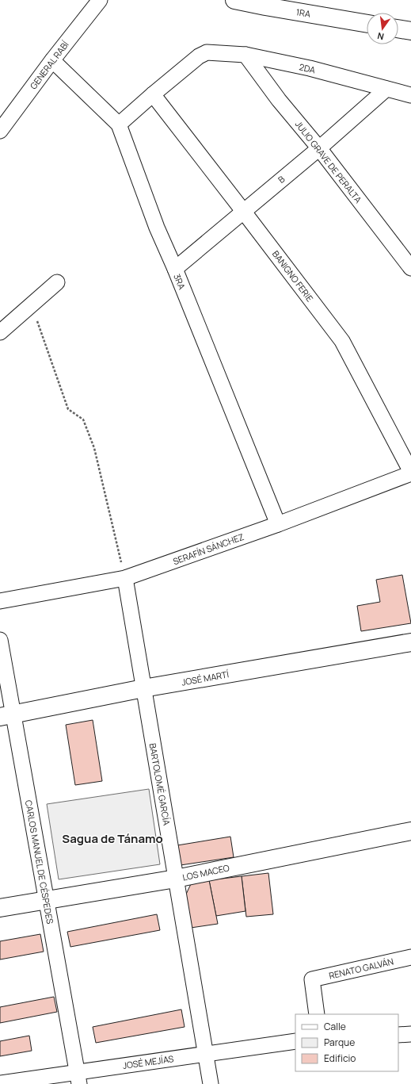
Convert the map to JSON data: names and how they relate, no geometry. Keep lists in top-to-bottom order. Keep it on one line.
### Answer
{"streets":{"street":["1RA","GENERAL RABÍ","2DA","JULIO GRAVE DE PERALTA","B","BANIGNO FERIE","3RA","SERAFÍN SÁNCHEZ","JOSÉ MARTÍ","BARTOLOMÉ GARCÍA","CARLOS MANUEL DE CÉSPEDES","LOS MACEO","RENATO GALVÁN","JOSÉ MEJÍAS"]},"crossings":[["GENERAL RABÍ","3RA"],["2DA","JULIO GRAVE DE PERALTA"],["2DA","B"],["2DA","BANIGNO FERIE"],["JULIO GRAVE DE PERALTA","B"],["B","BANIGNO FERIE"],["B","3RA"],["BANIGNO FERIE","SERAFÍN SÁNCHEZ"],["3RA","SERAFÍN SÁNCHEZ"],["SERAFÍN SÁNCHEZ","BARTOLOMÉ GARCÍA"],["JOSÉ MARTÍ","BARTOLOMÉ GARCÍA"],["JOSÉ MARTÍ","CARLOS MANUEL DE CÉSPEDES"],["BARTOLOMÉ GARCÍA","LOS MACEO"],["BARTOLOMÉ GARCÍA","JOSÉ MEJÍAS"],["CARLOS MANUEL DE CÉSPEDES","LOS MACEO"],["CARLOS MANUEL DE CÉSPEDES","JOSÉ MEJÍAS"]],"districts":["Sagua de Tánamo"],"legend":["Calle","Parque","Edificio"],"north":"bottom"}
